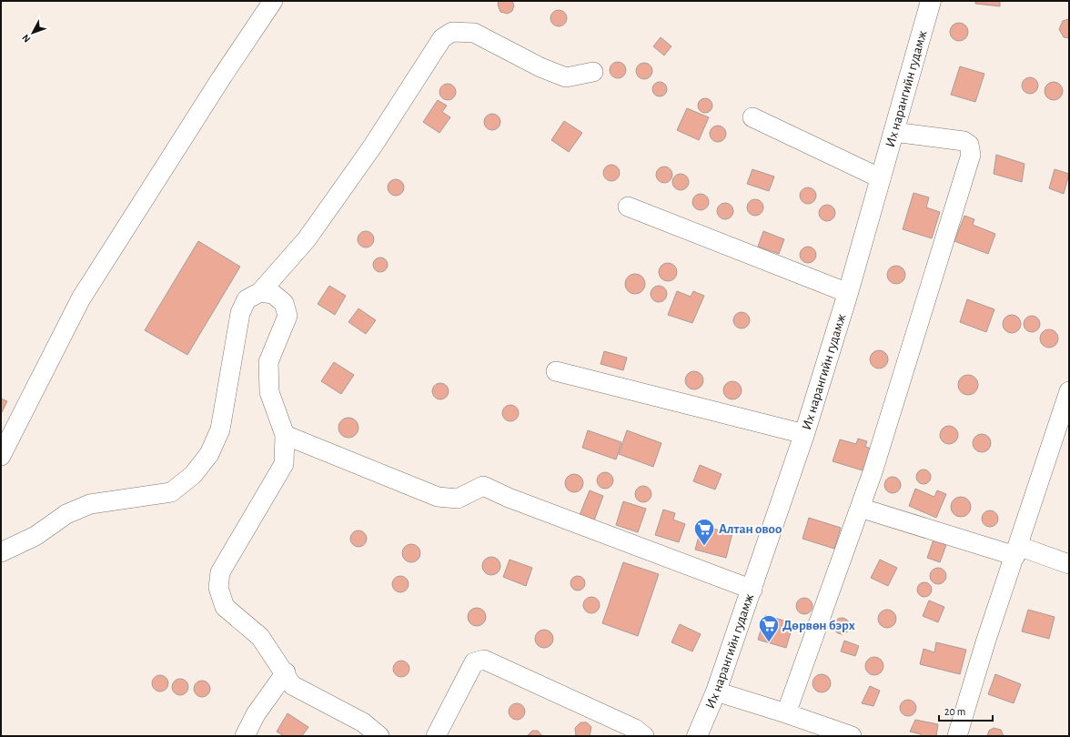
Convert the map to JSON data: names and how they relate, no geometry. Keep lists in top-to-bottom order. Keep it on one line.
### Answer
{"streets":{"main road":["Их нарангийн гудамж"]},"places":{"supermarket":["Алтан овоо","Дөрвөн бэрх"]},"scale_bar":"20 m","north":"bottom left"}
